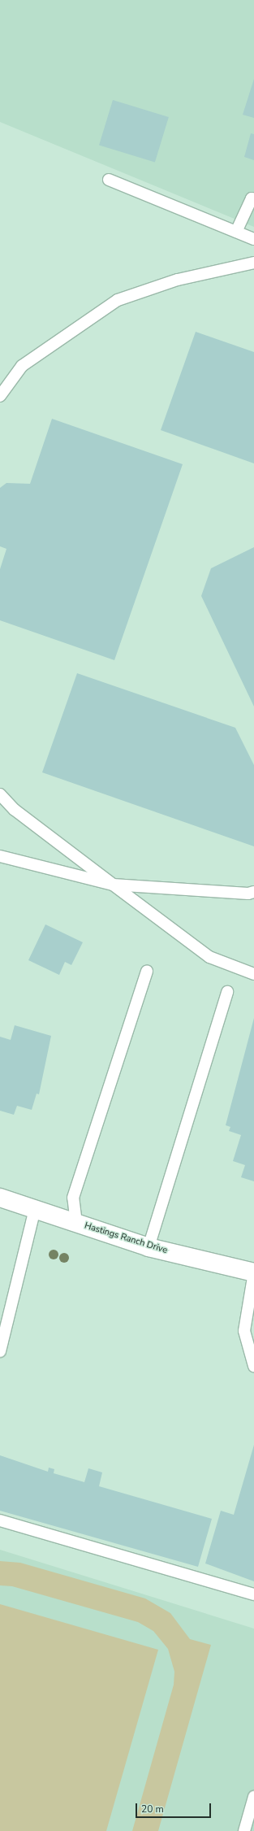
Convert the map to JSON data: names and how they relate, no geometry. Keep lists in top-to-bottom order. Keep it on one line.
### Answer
{"streets":{"street":["Hastings Ranch Drive"]},"scale_bar":"20 m"}
